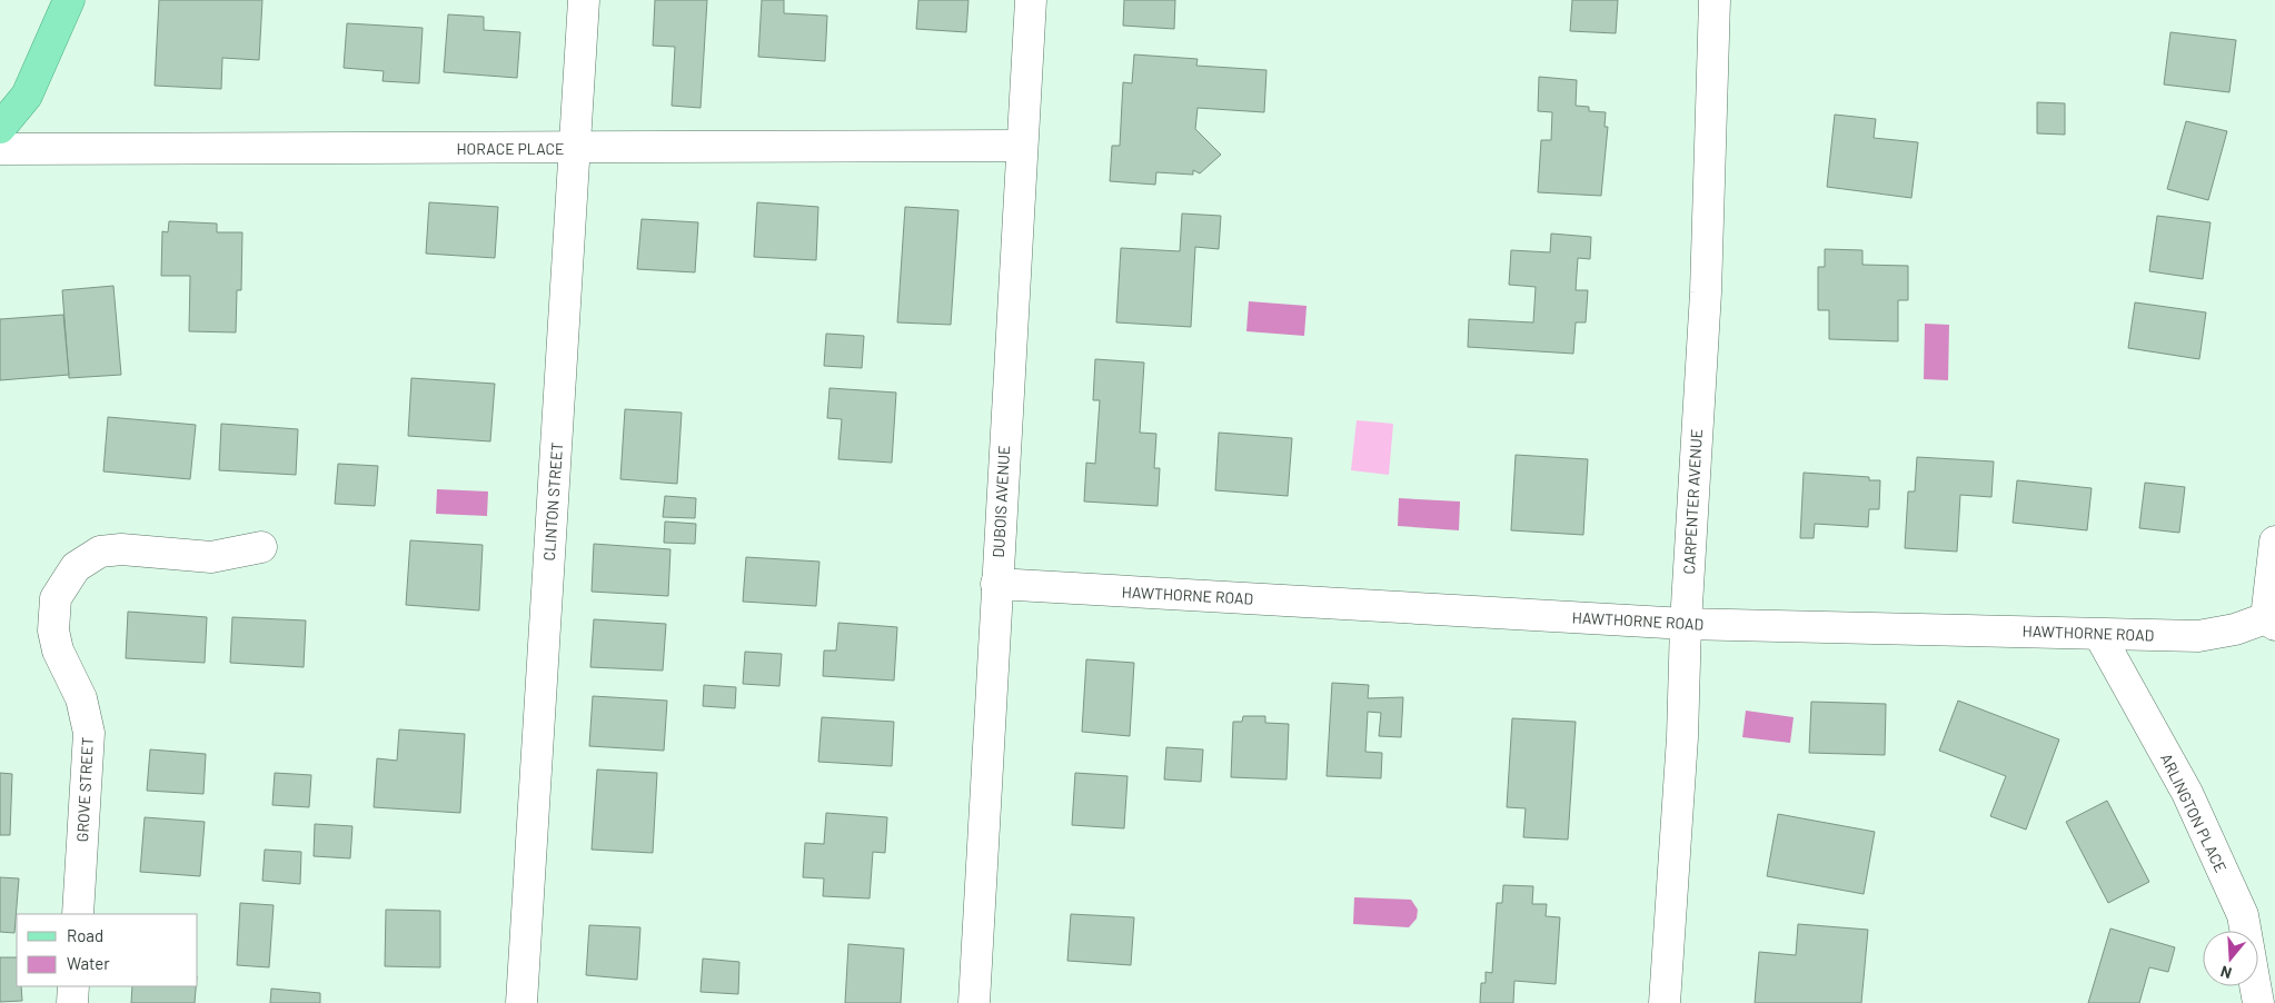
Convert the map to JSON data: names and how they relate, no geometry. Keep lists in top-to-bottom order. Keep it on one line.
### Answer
{"streets":{"street":["HORACE PLACE","CLINTON STREET","DUBOIS AVENUE","CARPENTER AVENUE","HAWTHORNE ROAD","GROVE STREET","ARLINGTON PLACE"]},"crossings":[["HORACE PLACE","CLINTON STREET"],["HORACE PLACE","DUBOIS AVENUE"],["DUBOIS AVENUE","HAWTHORNE ROAD"],["CARPENTER AVENUE","HAWTHORNE ROAD"],["HAWTHORNE ROAD","ARLINGTON PLACE"]],"legend":["Road","Water"],"north":"bottom"}
